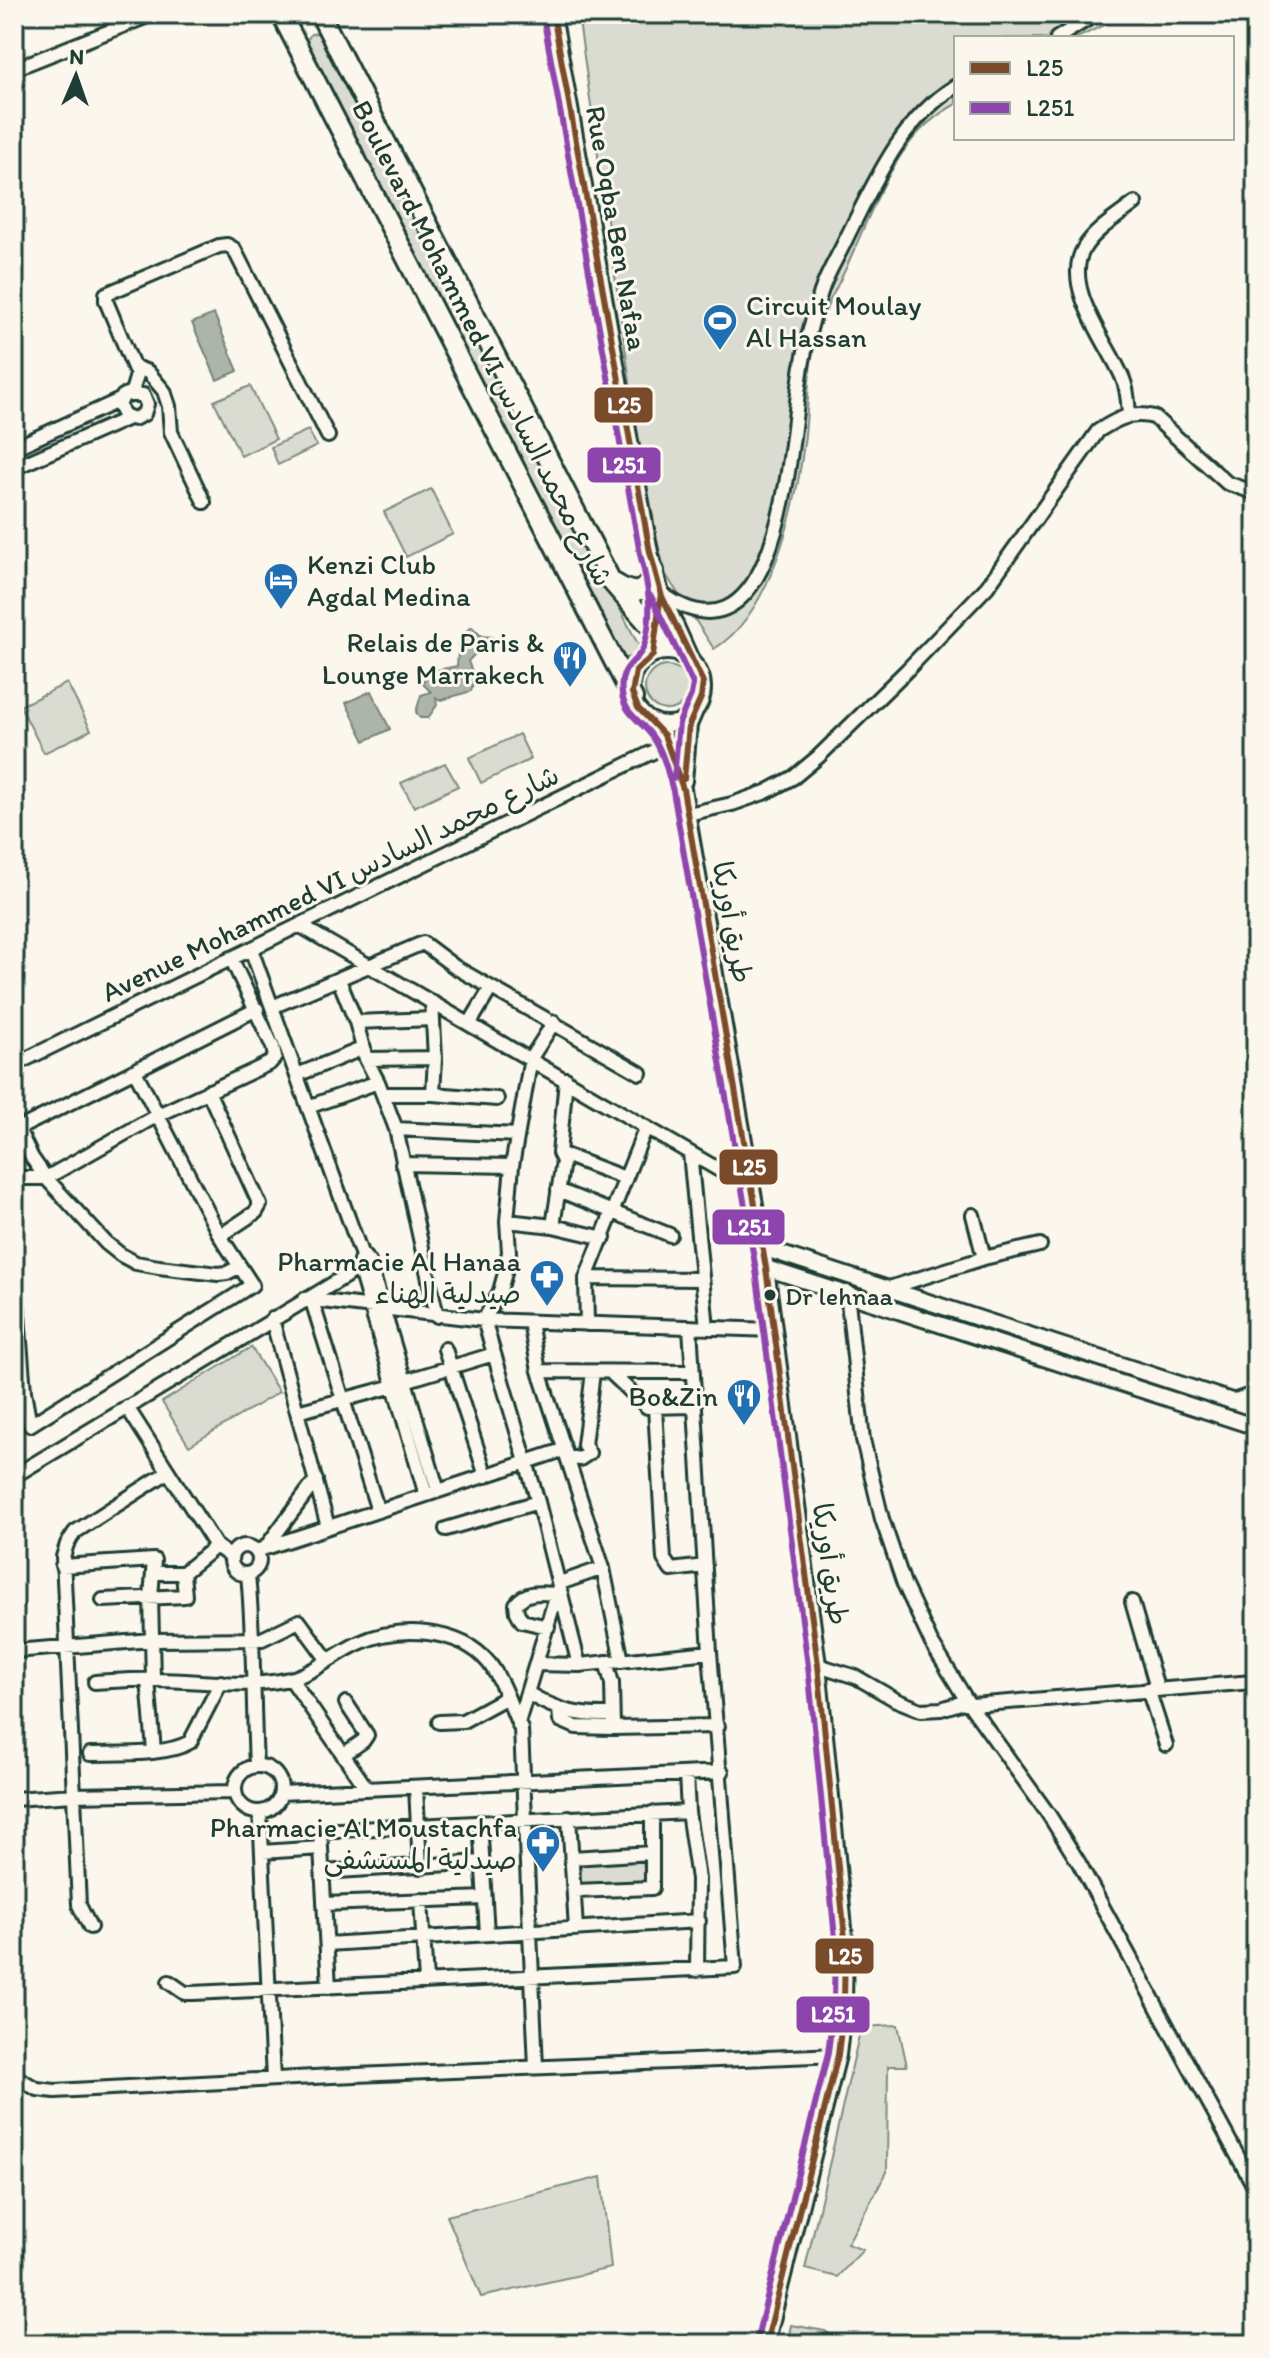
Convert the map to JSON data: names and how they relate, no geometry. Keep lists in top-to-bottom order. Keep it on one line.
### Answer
{"streets":{"main road":["Boulevard Mohammed VI شارع محمد السادس"],"street":["Rue Oqba Ben Nafaa","Avenue Mohammed VI شارع محمد السادس","طريق أوريكا"]},"crossings":[["Rue Oqba Ben Nafaa","Boulevard Mohammed VI شارع محمد السادس"],["Rue Oqba Ben Nafaa","طريق أوريكا"],["Boulevard Mohammed VI شارع محمد السادس","طريق أوريكا"],["Avenue Mohammed VI شارع محمد السادس","طريق أوريكا"]],"places":{"sports":["Circuit Moulay Al Hassan"],"hotel":["Kenzi Club Agdal Medina"],"restaurant":["Relais de Paris & Lounge Marrakech","Bo&Zin"],"other":["Dr lehnaa"],"pharmacy":["Pharmacie Al Hanaa صيدلية الهناء","Pharmacie Al Moustachfa صيدلية المستشفى"]},"lines":["transit line L25","transit line L251"],"legend":["L25","L251"],"north":"top"}
